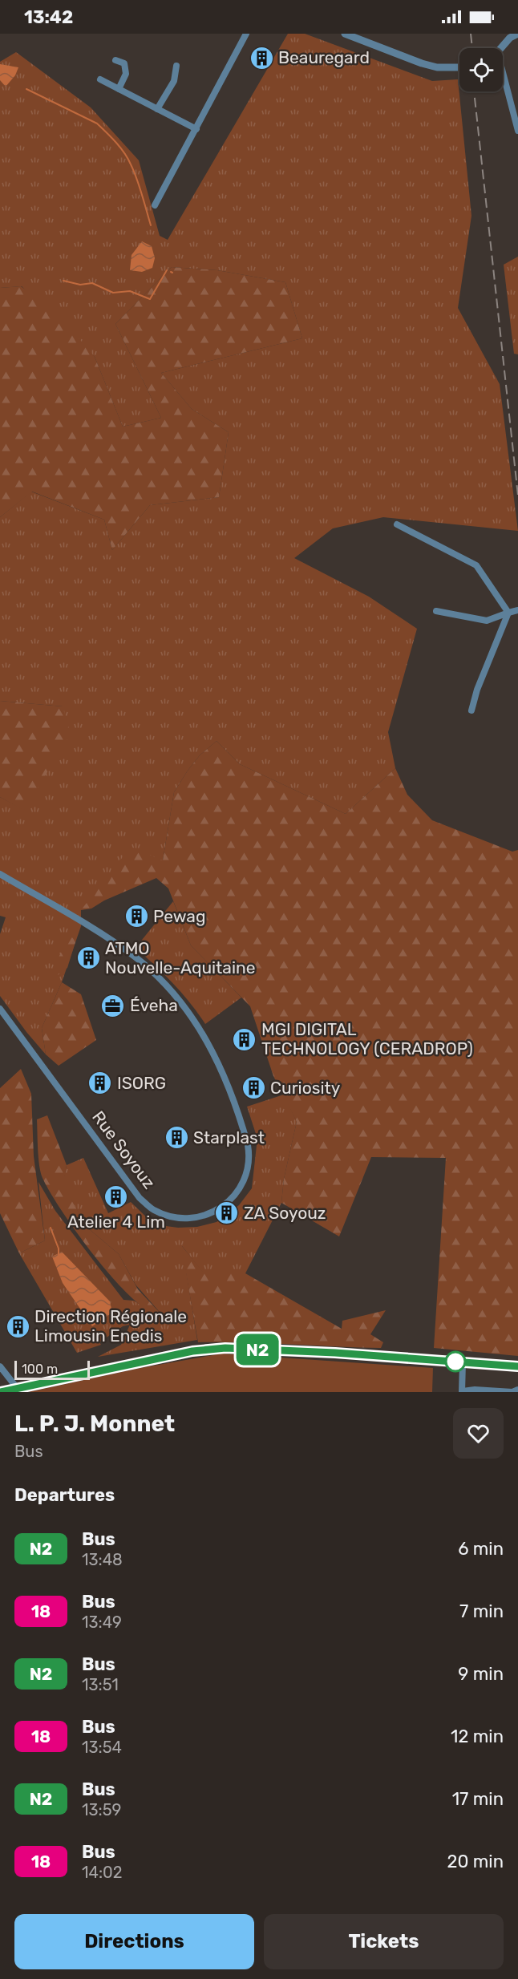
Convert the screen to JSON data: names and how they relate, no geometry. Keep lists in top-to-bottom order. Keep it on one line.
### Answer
{"streets":{"street":["Rue Soyouz"]},"places":{"building":["Beauregard","Pewag","ATMO Nouvelle-Aquitaine","MGI DIGITAL TECHNOLOGY (CERADROP)","ISORG","Curiosity","Starplast","Atelier 4 Lim","ZA Soyouz","Direction Régionale Limousin Enedis"],"office":["Éveha"]},"lines":["bus line N2"],"scale_bar":"100 m","page":{"status":"13:42","on_map":"N2","scale":"100 m","heading":[["L. P. J. Monnet","Bus"],"Departures"],"list":[{"mark":"N2","name":"Bus","note":"13:48","value":"6 min"},{"mark":"18","name":"Bus","note":"13:49","value":"7 min"},{"mark":"N2","name":"Bus","note":"13:51","value":"9 min"},{"mark":"18","name":"Bus","note":"13:54","value":"12 min"},{"mark":"N2","name":"Bus","note":"13:59","value":"17 min"},{"mark":"18","name":"Bus","note":"14:02","value":"20 min"}],"buttons":["Directions","Tickets"]}}
